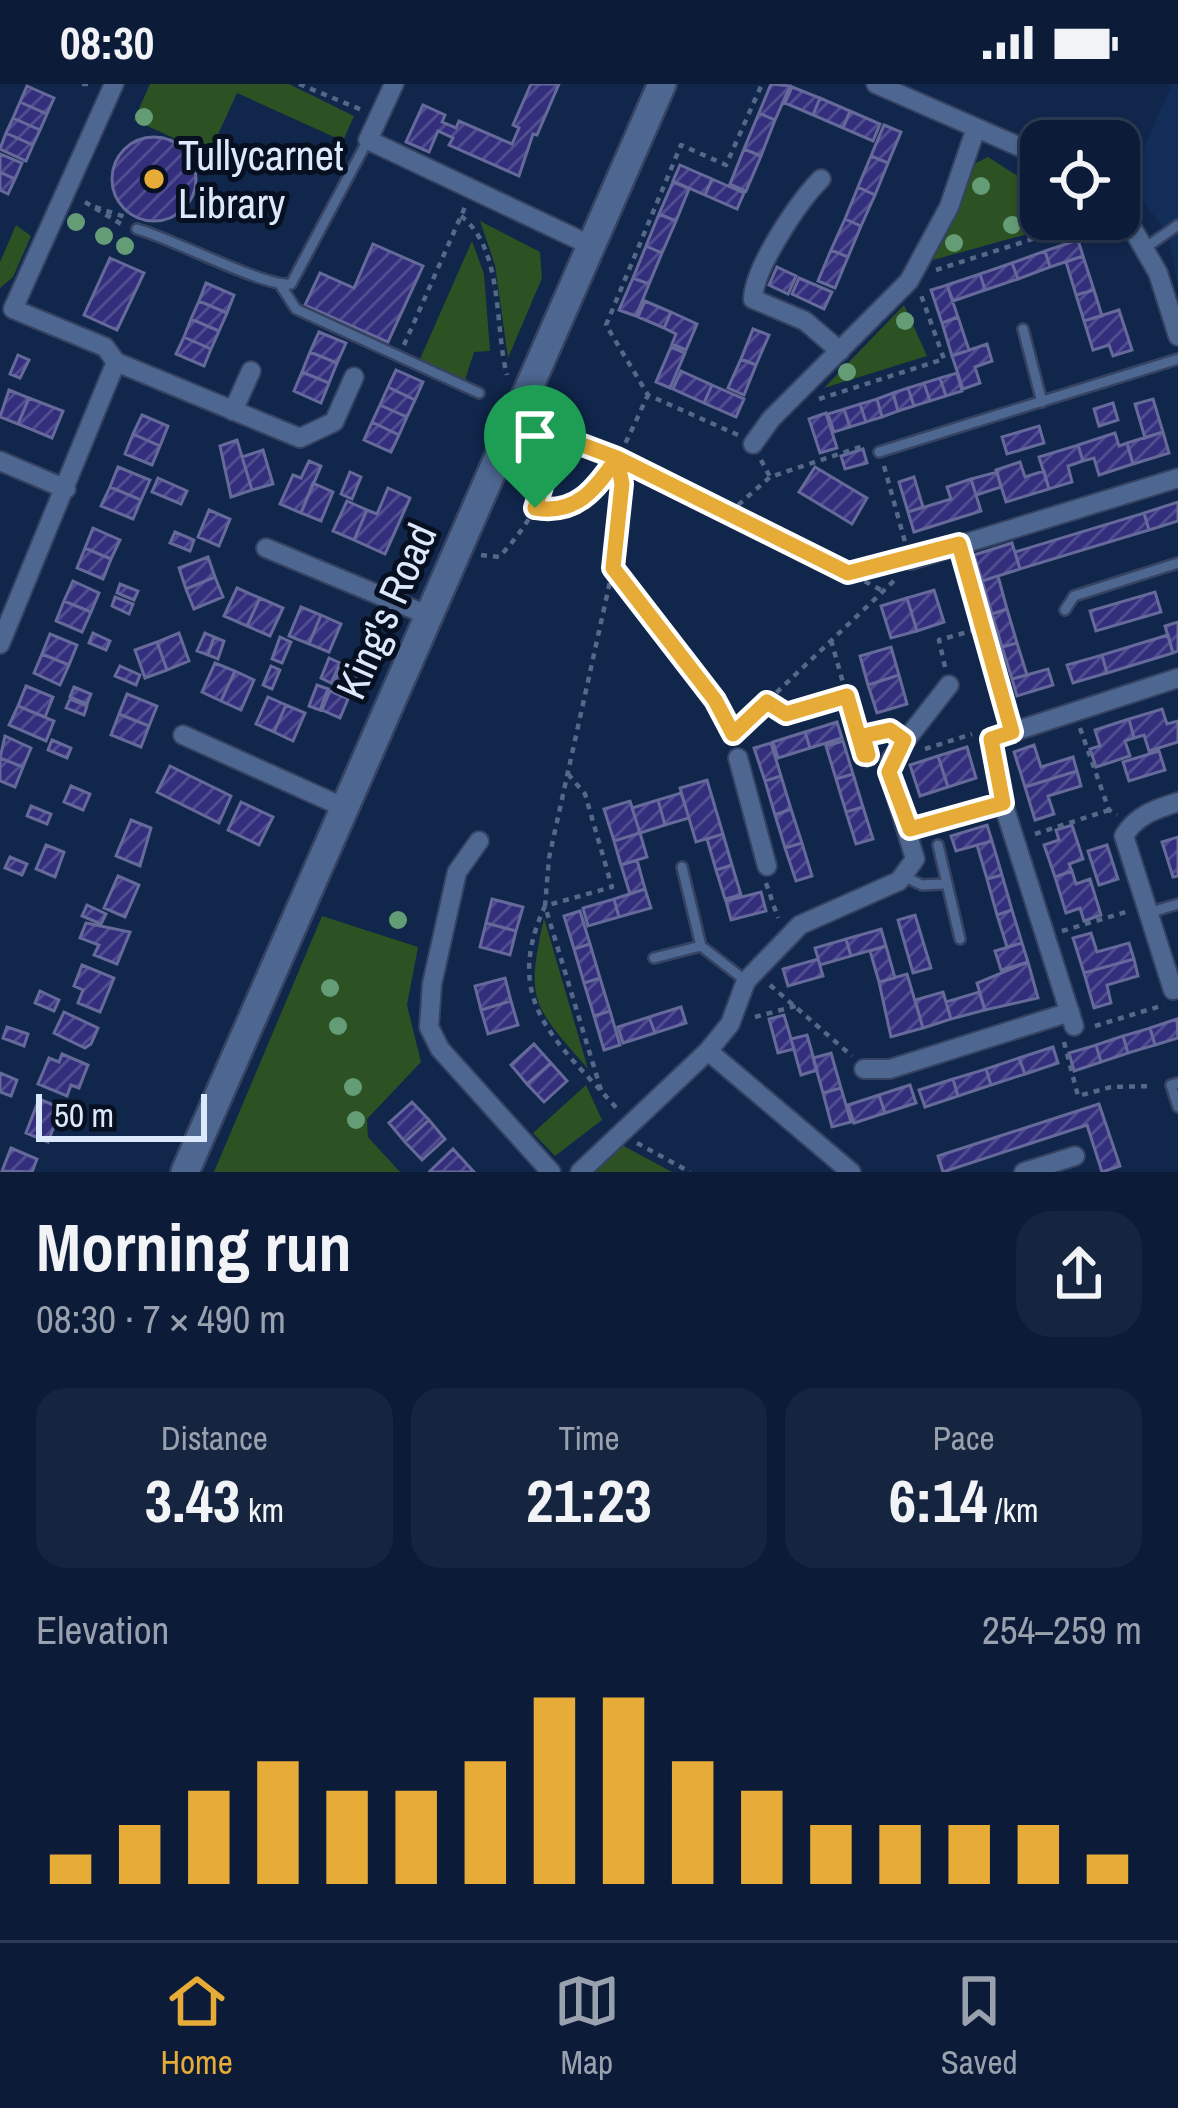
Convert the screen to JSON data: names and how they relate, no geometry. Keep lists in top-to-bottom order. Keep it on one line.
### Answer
{"streets":{"street":["King's Road"]},"places":["Tullycarnet Library"],"scale_bar":"50 m","page":{"status":"08:30","scale":"50 m","heading":["Morning run","08:30 · 7 × 490 m"],"stats":[["Distance","3.43 km"],["Time","21:23"],["Pace","6:14 /km"]],"chart":["Elevation","254–259 m"],"tabs":["Home","Map","Saved"]}}
